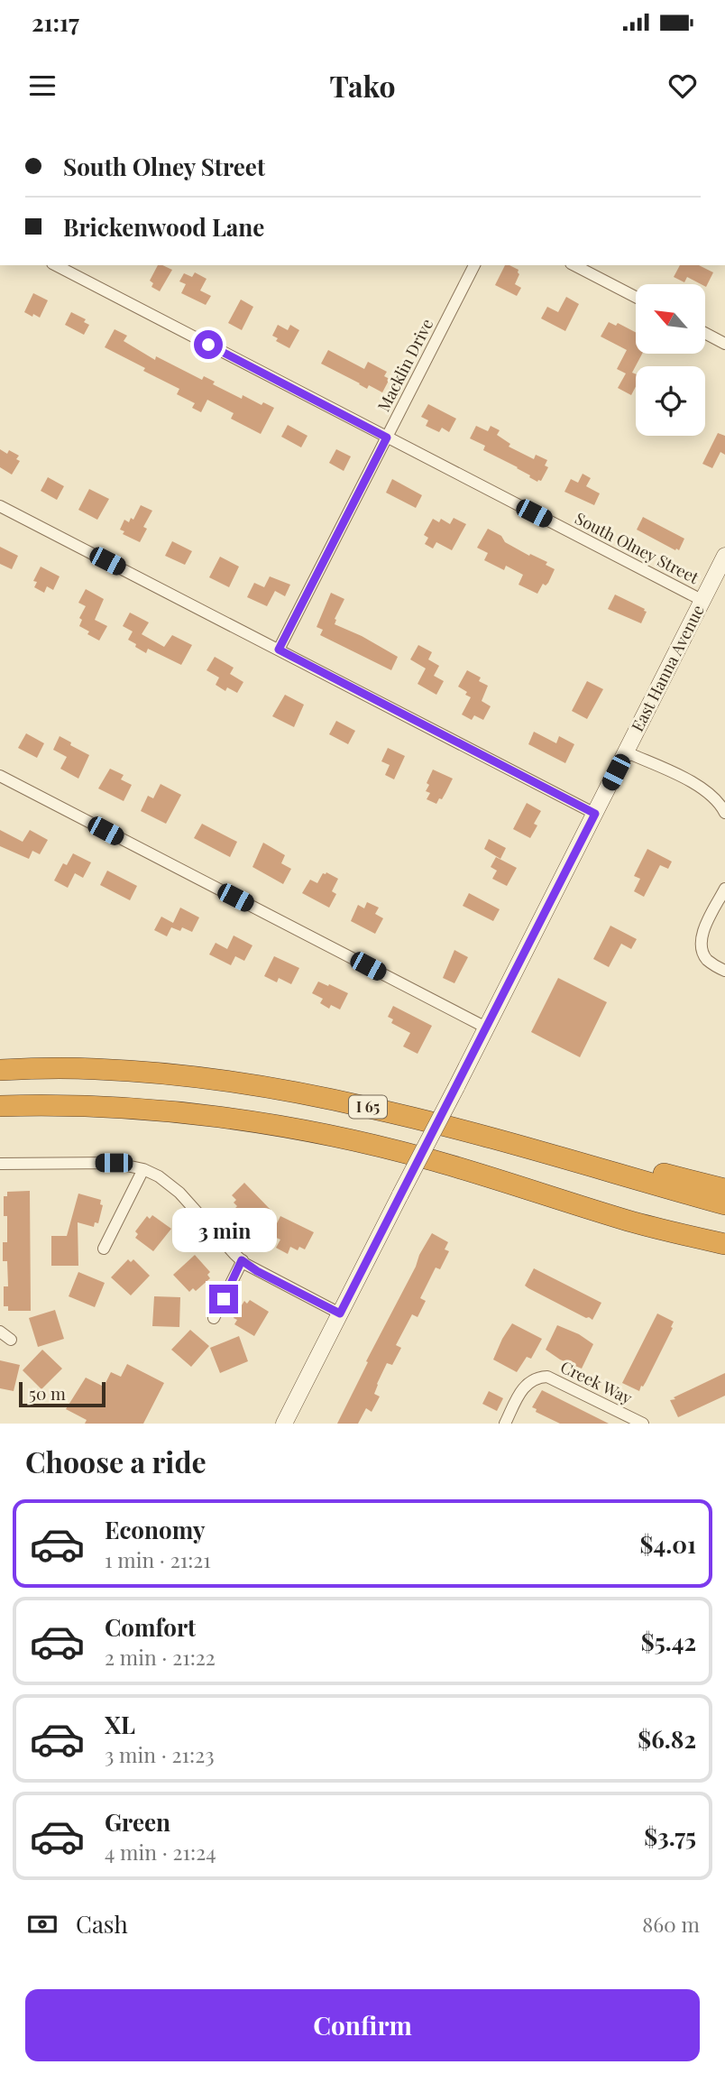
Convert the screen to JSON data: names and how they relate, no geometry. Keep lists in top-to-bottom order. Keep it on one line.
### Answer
{"streets":{"highway":["I 65"],"main road":["East Hanna Avenue"],"street":["Macklin Drive","South Olney Street","Creek Way"]},"crossings":[["Macklin Drive","South Olney Street"],["South Olney Street","East Hanna Avenue"]],"scale_bar":"50 m","north":"top left","page":{"status":"21:17","header":"Tako","banner":["South Olney Street","Brickenwood Lane"],"bubble":"3 min","scale":"50 m","heading":"Choose a ride","list":[{"name":"Economy","note":"1 min · 21:21","value":"$4.01"},{"name":"Comfort","note":"2 min · 21:22","value":"$5.42"},{"name":"XL","note":"3 min · 21:23","value":"$6.82"},{"name":"Green","note":"4 min · 21:24","value":"$3.75"}],"pay":["Cash","860 m"],"buttons":"Confirm"}}
